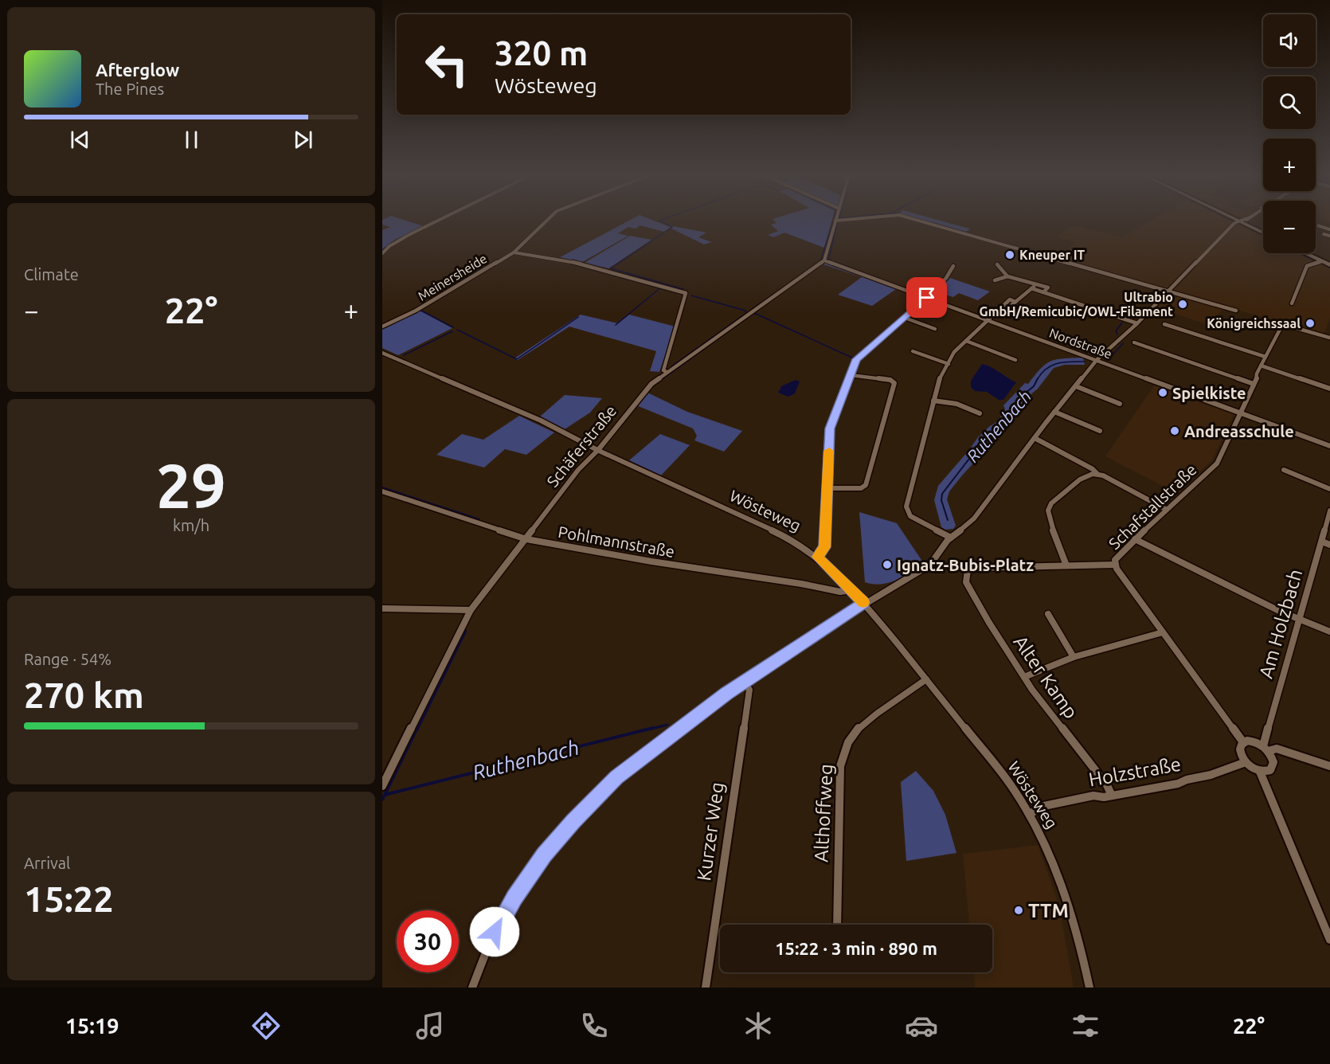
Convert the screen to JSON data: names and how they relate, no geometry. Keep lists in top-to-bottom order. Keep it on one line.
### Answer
{"streets":{"street":["Meinersheide","Nordstraße","Schäferstraße","Schafstallstraße","Wösteweg","Pohlmannstraße","Am Holzbach","Alter Kamp","Holzstraße","Althoffweg","Kurzer Weg"]},"crossings":[["Nordstraße","Schäferstraße"],["Nordstraße","Schafstallstraße"],["Schäferstraße","Wösteweg"],["Schäferstraße","Pohlmannstraße"],["Schafstallstraße","Am Holzbach"],["Schafstallstraße","Holzstraße"],["Wösteweg","Pohlmannstraße"],["Wösteweg","Holzstraße"],["Wösteweg","Althoffweg"],["Am Holzbach","Holzstraße"],["Alter Kamp","Holzstraße"]],"water":["Ruthenbach"],"places":["Kneuper IT","Ultrabio GmbH/Remicubic/OWL-Filament","Königreichssaal","Spielkiste","Andreasschule","Ignatz-Bubis-Platz","TTM"],"page":{"map_buttons":["+","−"],"turn":["320 m","Wösteweg"],"song":["Afterglow","The Pines"],"tile":["Climate",["29","km/h"],["Range · 54%","270 km"],["Arrival","15:22"]],"heat":["−","22°","+"],"limit":"30","trip":"15:22 · 3 min · 890 m","tabs":["15:19","22°"]}}
